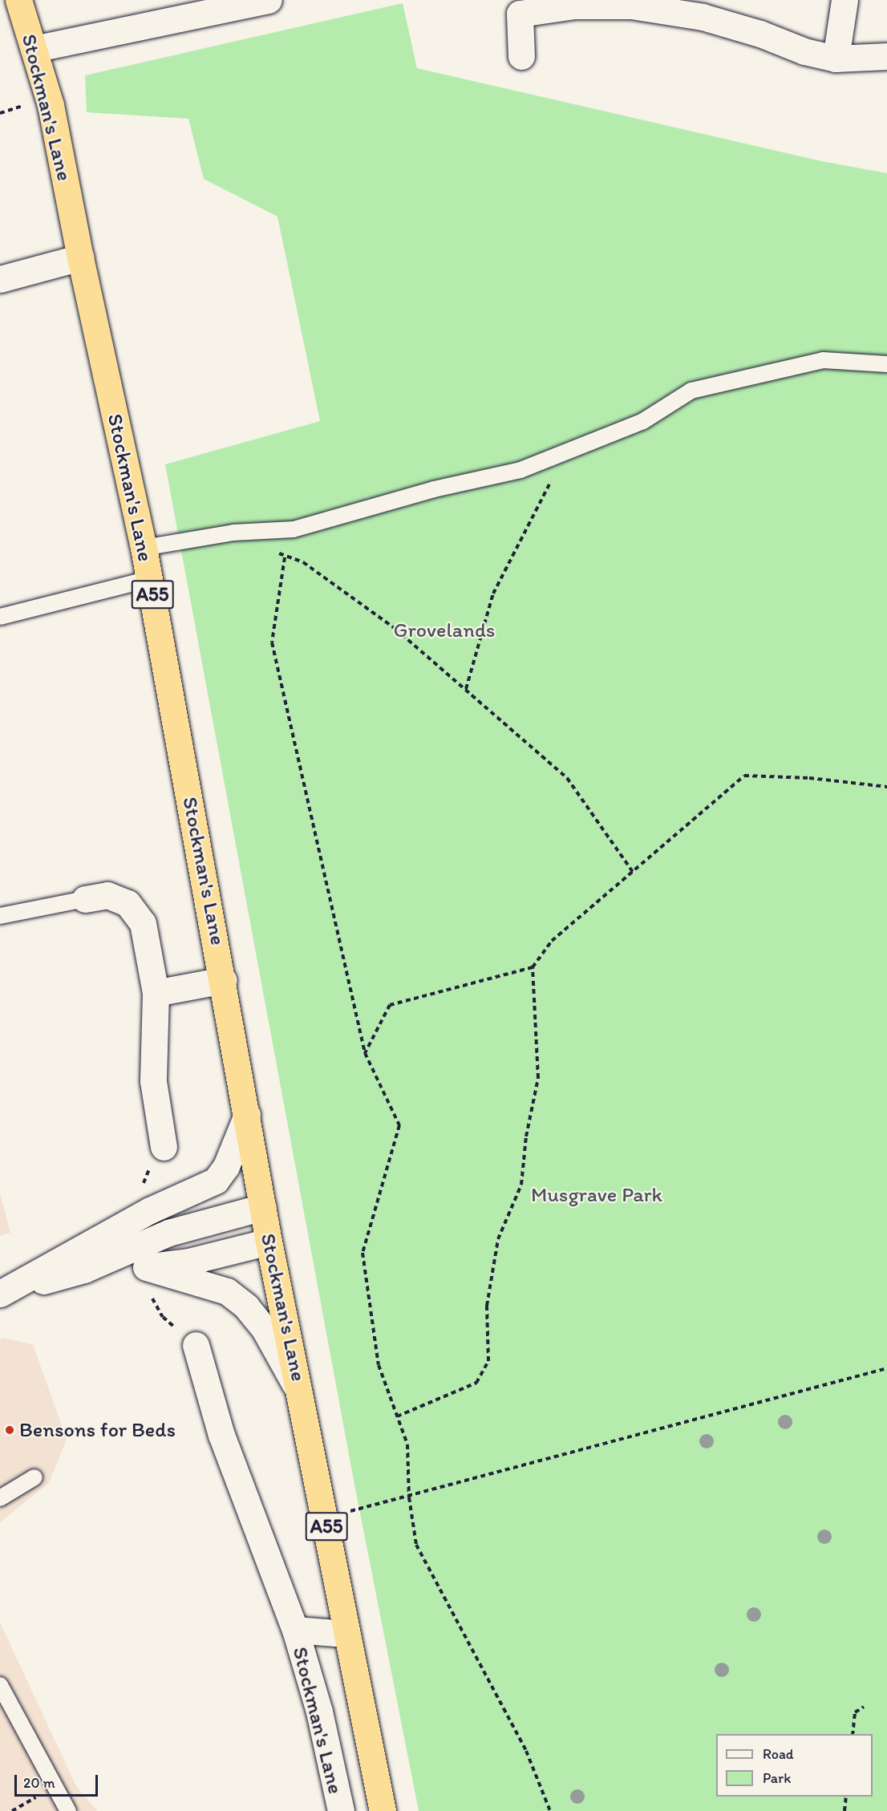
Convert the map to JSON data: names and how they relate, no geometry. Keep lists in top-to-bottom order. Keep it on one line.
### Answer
{"streets":{"highway":["Stockman's Lane","A55"]},"parks":["Grovelands","Musgrave Park"],"places":["Bensons for Beds"],"legend":["Road","Park"],"scale_bar":"20 m"}
